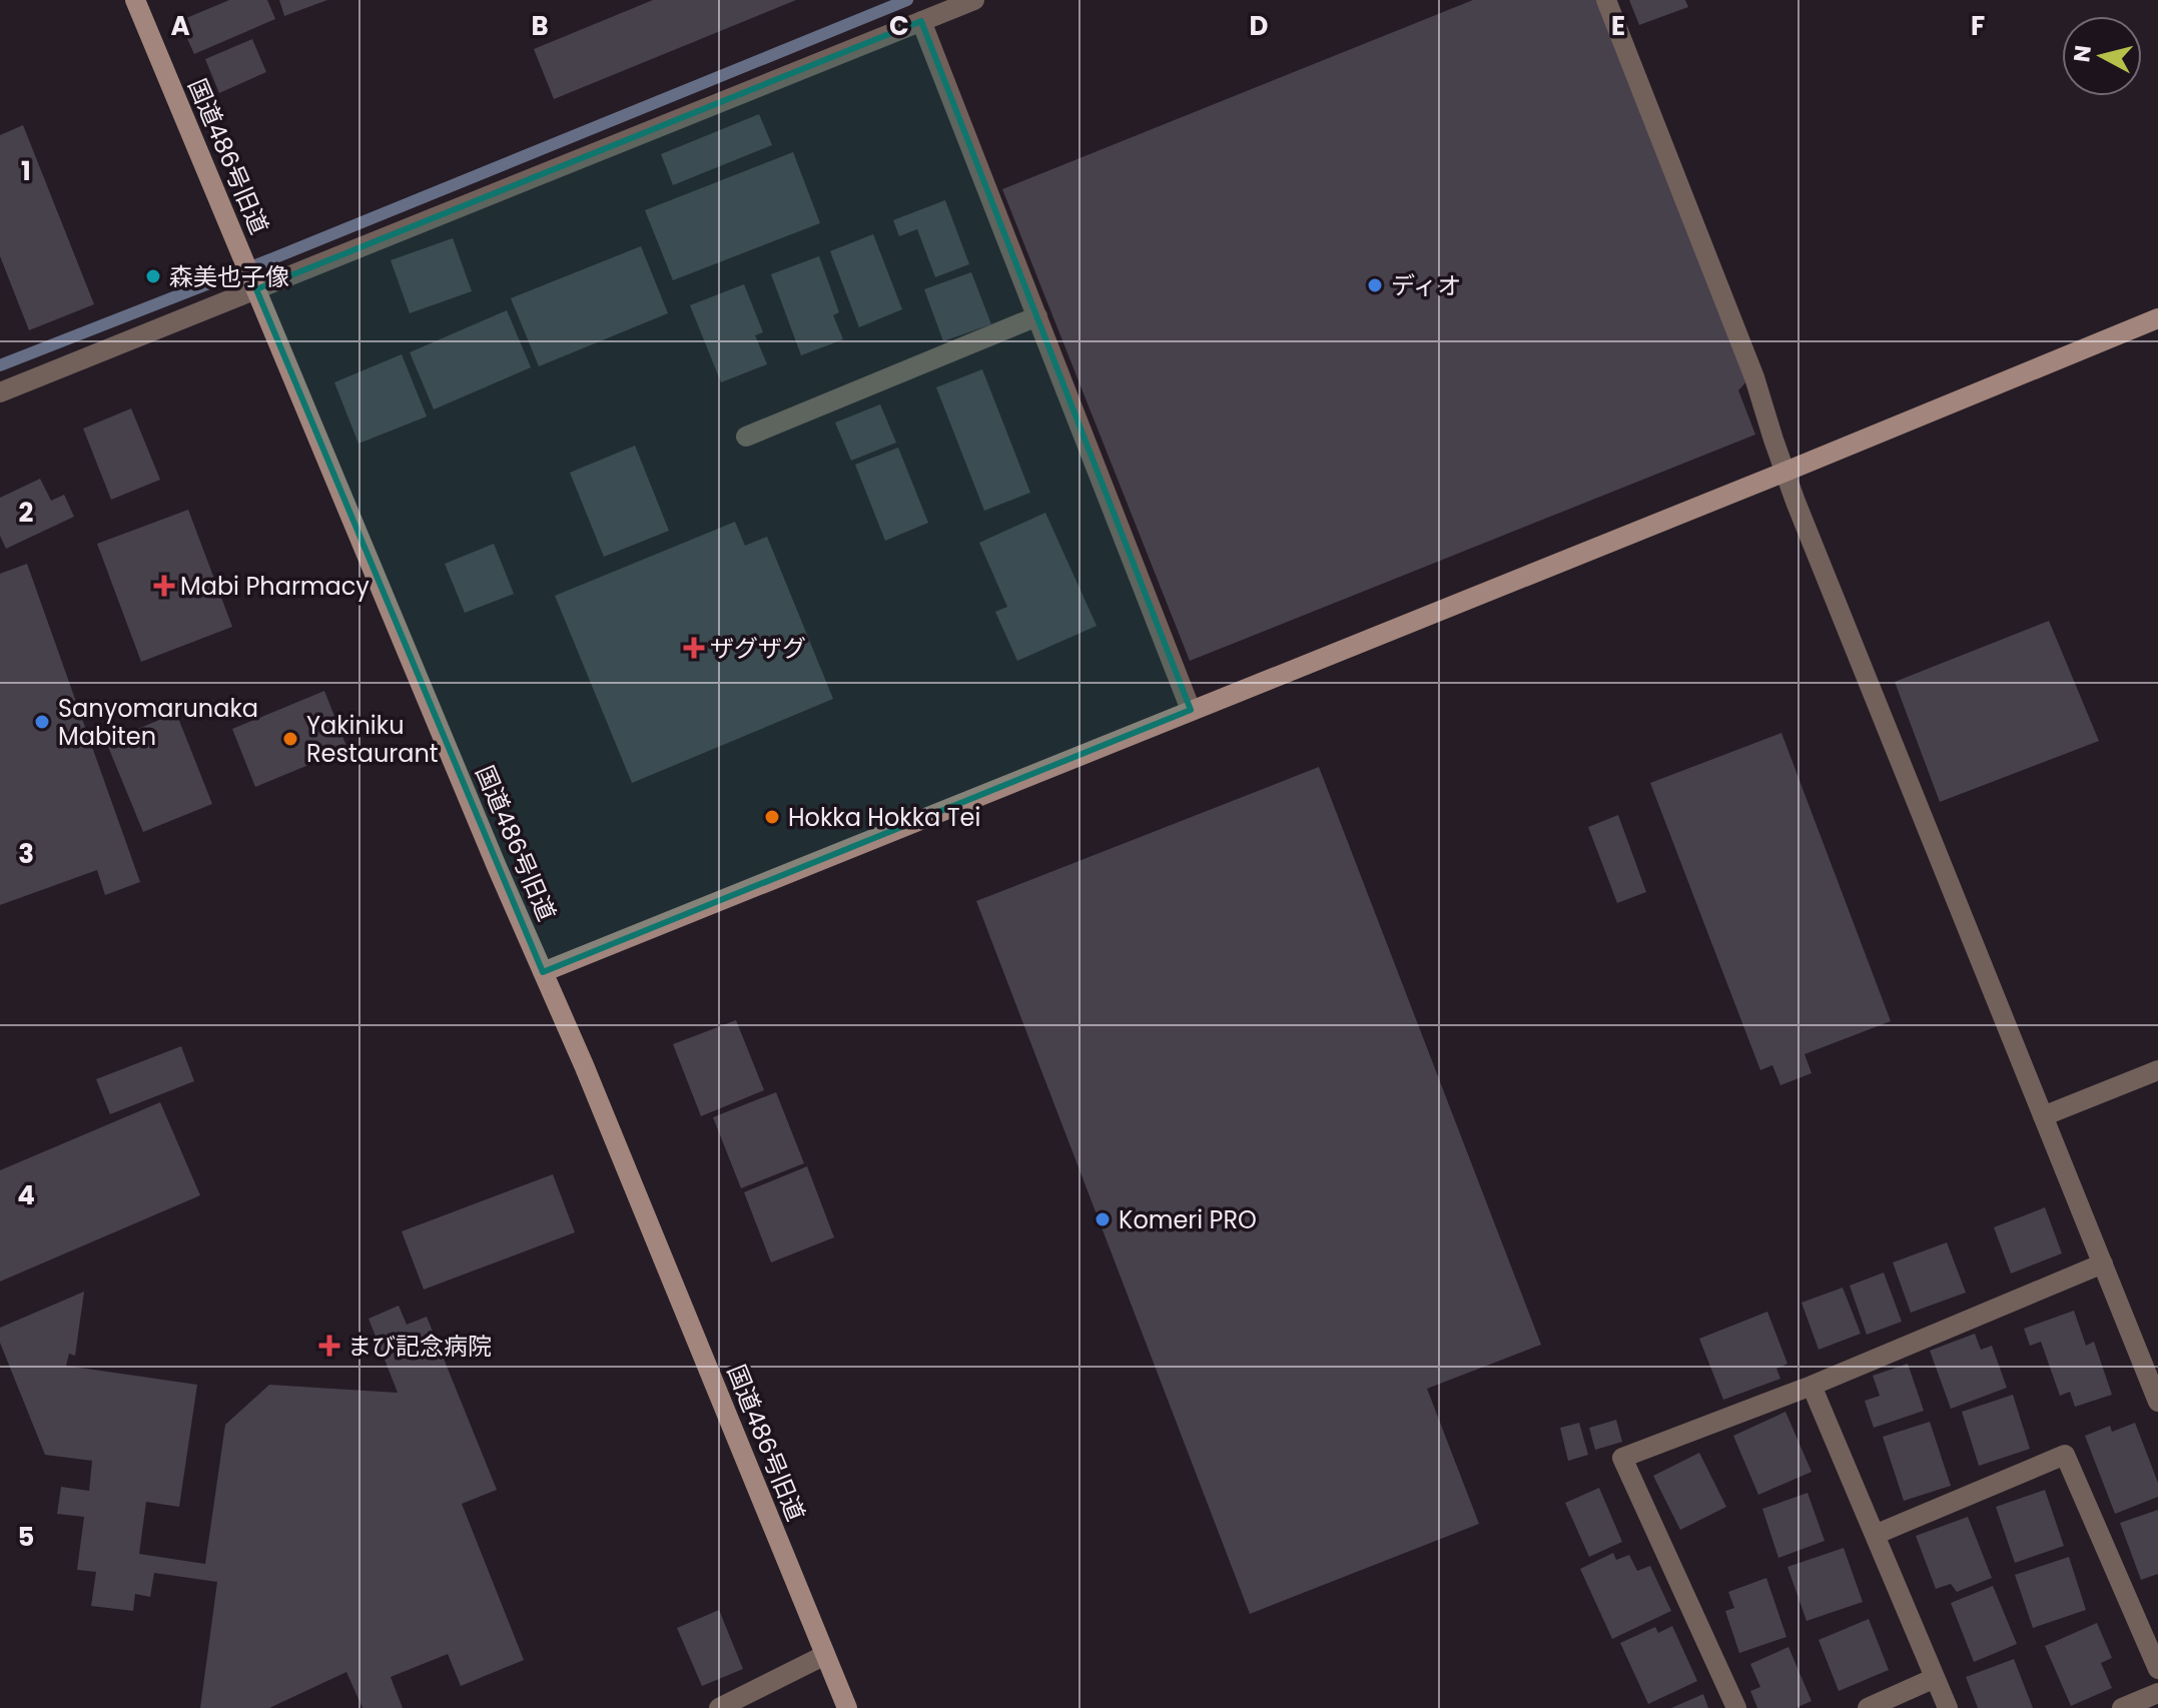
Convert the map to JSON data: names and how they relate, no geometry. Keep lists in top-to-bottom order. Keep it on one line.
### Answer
{"streets":{"street":["国道486号旧道"]},"places":{"other":["森美也子像","ディオ","Sanyomarunaka Mabiten","Yakiniku Restaurant","Hokka Hokka Tei","Komeri PRO"],"health":["Mabi Pharmacy","ザグザグ","まび記念病院"]},"north":"left","grid":{"columns":["A","B","C","D","E","F"],"rows":["1","2","3","4","5"]}}
